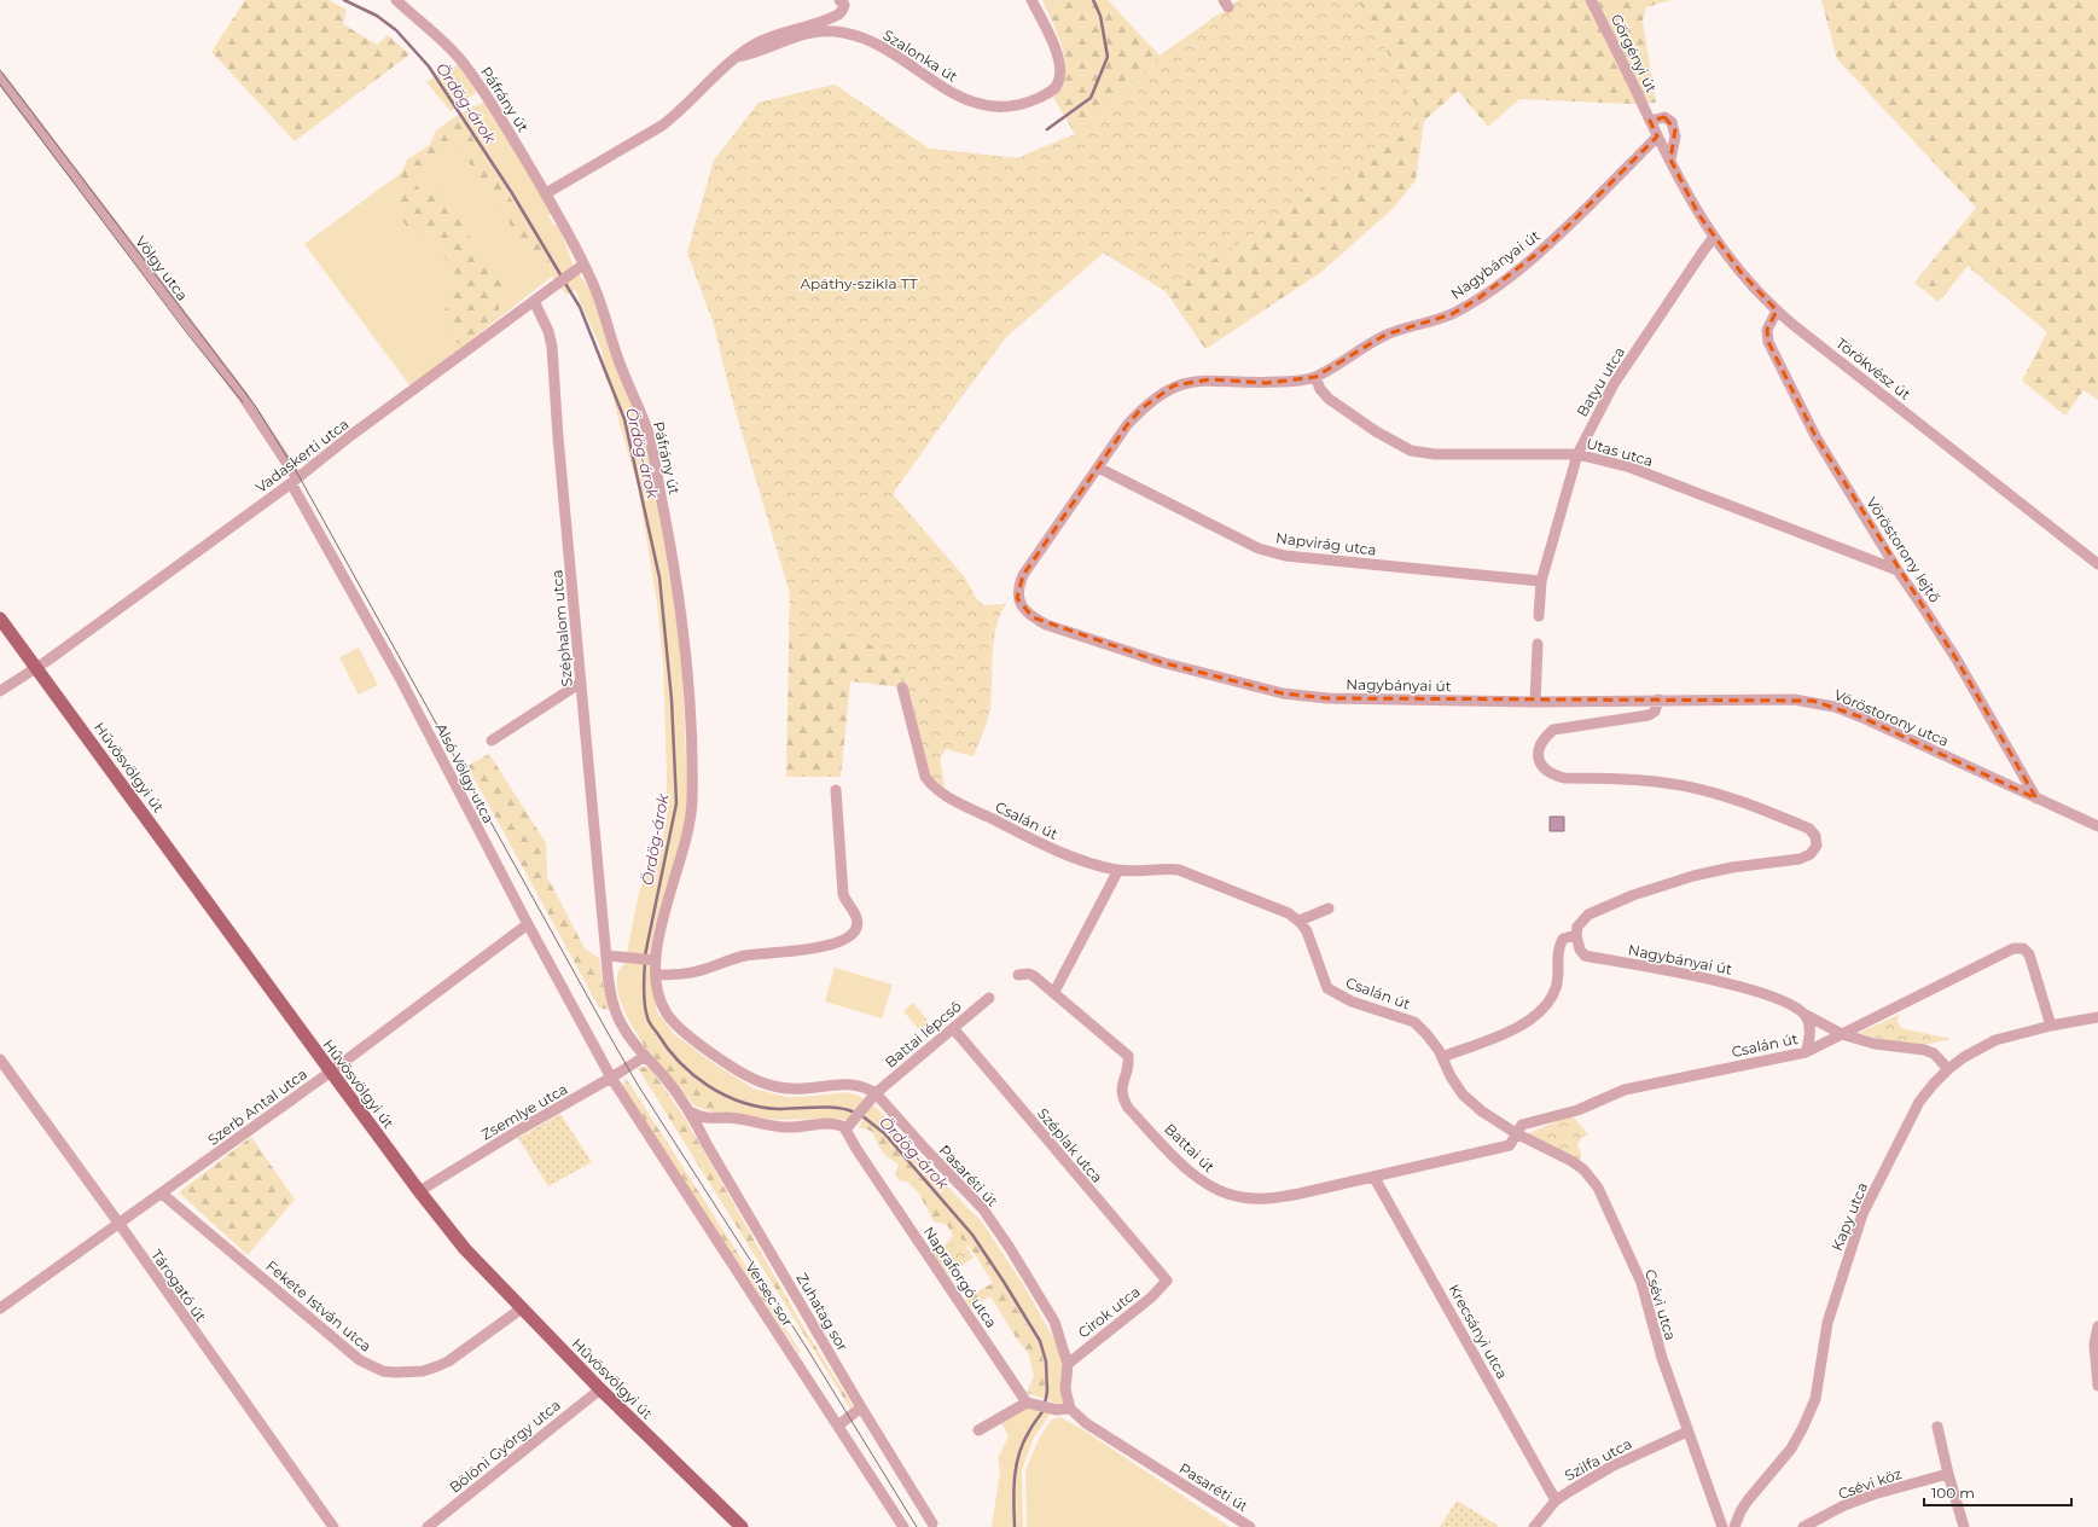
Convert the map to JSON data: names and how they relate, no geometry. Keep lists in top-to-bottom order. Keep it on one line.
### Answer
{"streets":{"main road":["Hűvösvölgyi út"],"street":["Görgényi út","Szalonka út","Páfrány út","Nagybányai út","Völgy utca","Törökvész út","Batyu utca","Utas utca","Vadaskerti utca","Napvirág utca","Vöröstorony lejtő","Széphalom utca","Vöröstorony utca","Alsó Völgy utca","Csalán út","Battai lépcső","Szerb Antal utca","Zsemlye utca","Széplak utca","Battai út","Pasaréti út","Kapy utca","Napraforgó utca","Tárogató út","Versec sor","Csévi utca","Fekete István utca","Zuhatag sor","Cirok utca","Krecsányi utca","Bölöni György utca","Szilfa utca","Csévi köz"]},"crossings":[["Görgényi út","Törökvész út"],["Szalonka út","Páfrány út"],["Páfrány út","Vadaskerti utca"],["Páfrány út","Pasaréti út"],["Nagybányai út","Törökvész út"],["Nagybányai út","Utas utca"],["Nagybányai út","Napvirág utca"],["Nagybányai út","Vöröstorony utca"],["Nagybányai út","Csalán út"],["Nagybányai út","Kapy utca"],["Völgy utca","Vadaskerti utca"],["Völgy utca","Alsó Völgy utca"],["Törökvész út","Batyu utca"],["Törökvész út","Vöröstorony lejtő"],["Batyu utca","Utas utca"],["Batyu utca","Napvirág utca"],["Utas utca","Vöröstorony lejtő"],["Vadaskerti utca","Széphalom utca"],["Vadaskerti utca","Hűvösvölgyi út"],["Vadaskerti utca","Alsó Völgy utca"],["Vöröstorony lejtő","Vöröstorony utca"],["Széphalom utca","Zuhatag sor"],["Hűvösvölgyi út","Szerb Antal utca"],["Hűvösvölgyi út","Zsemlye utca"],["Hűvösvölgyi út","Fekete István utca"],["Hűvösvölgyi út","Bölöni György utca"],["Alsó Völgy utca","Szerb Antal utca"],["Alsó Völgy utca","Zsemlye utca"],["Alsó Völgy utca","Versec sor"],["Csalán út","Battai út"],["Csalán út","Kapy utca"],["Csalán út","Csévi utca"],["Battai lépcső","Széplak utca"],["Battai lépcső","Pasaréti út"],["Battai lépcső","Napraforgó utca"],["Szerb Antal utca","Tárogató út"],["Szerb Antal utca","Fekete István utca"],["Zsemlye utca","Versec sor"],["Zsemlye utca","Zuhatag sor"],["Széplak utca","Cirok utca"],["Battai út","Csévi utca"],["Battai út","Krecsányi utca"],["Pasaréti út","Cirok utca"],["Csévi utca","Szilfa utca"],["Krecsányi utca","Szilfa utca"]],"water":["Ördög-árok"],"parks":["Apáthy-szikla TT"],"scale_bar":"100 m"}
